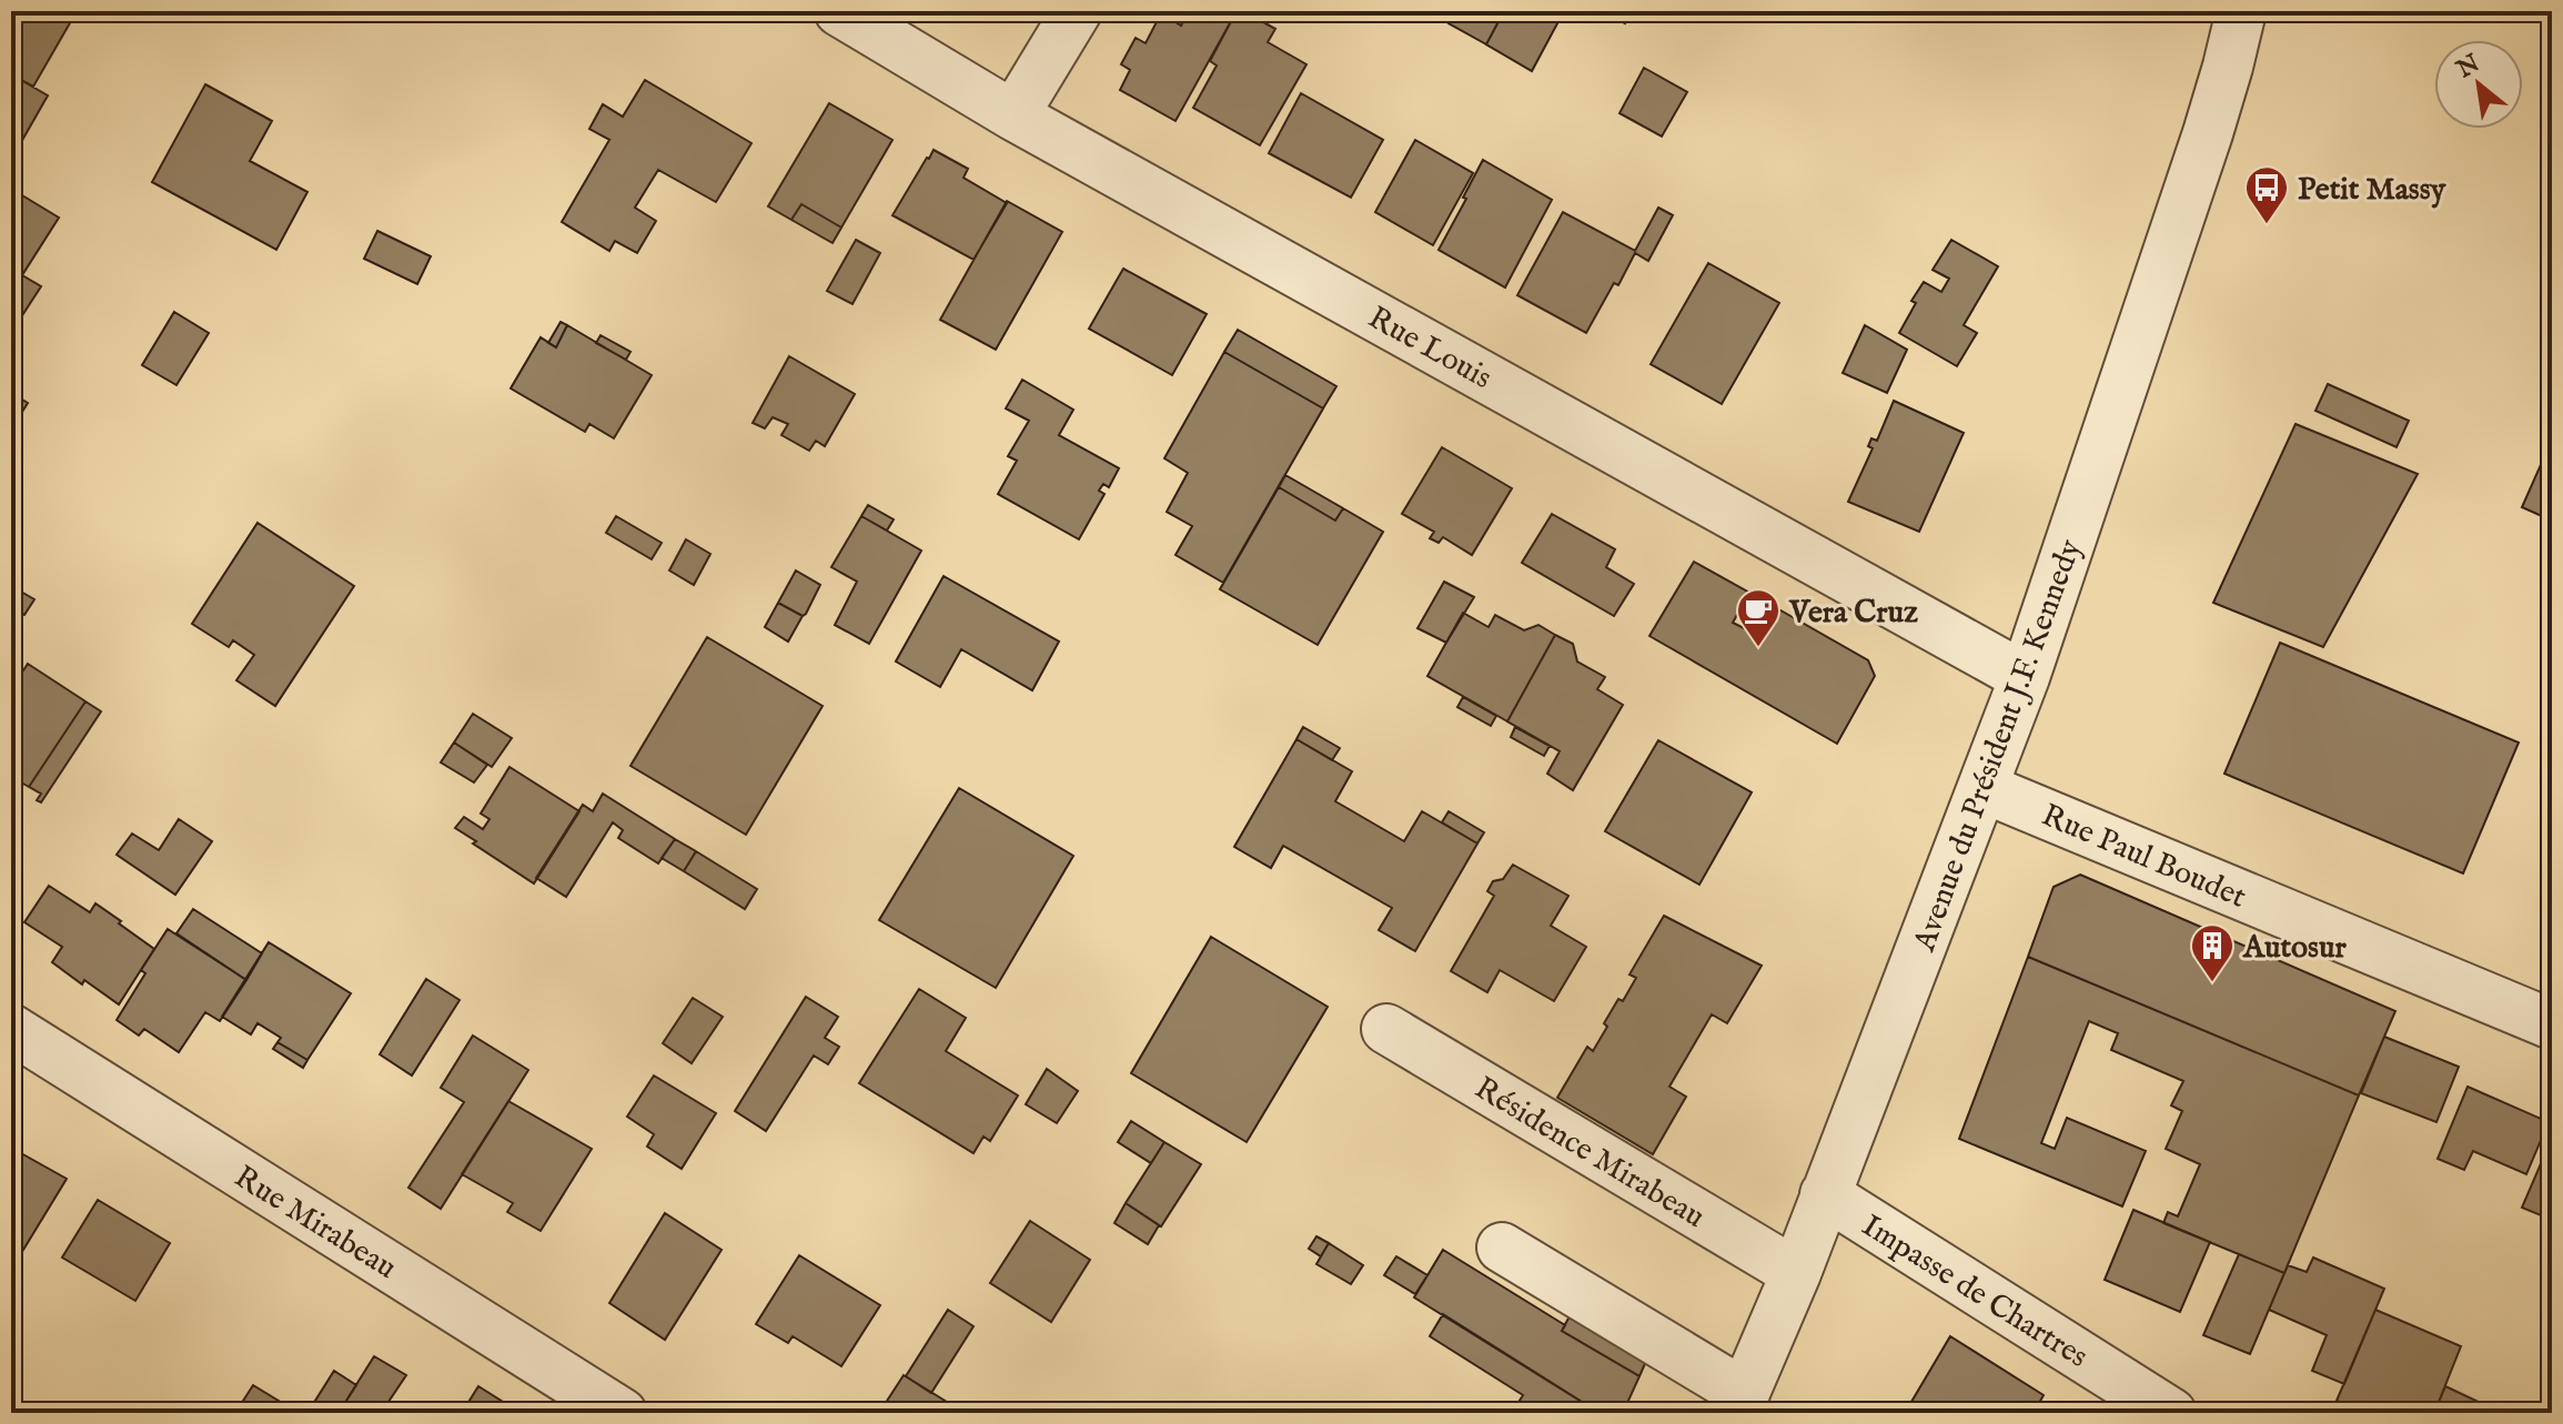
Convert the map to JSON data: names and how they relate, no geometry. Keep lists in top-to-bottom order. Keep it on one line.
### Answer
{"streets":{"street":["Rue Louis","Avenue du Président J.F. Kennedy","Rue Paul Boudet","Résidence Mirabeau","Rue Mirabeau","Impasse de Chartres"]},"crossings":[["Rue Louis","Avenue du Président J.F. Kennedy"],["Avenue du Président J.F. Kennedy","Rue Paul Boudet"],["Avenue du Président J.F. Kennedy","Résidence Mirabeau"],["Avenue du Président J.F. Kennedy","Impasse de Chartres"]],"places":{"bus stop":["Petit Massy"],"cafe":["Vera Cruz"],"building":["Autosur"]},"north":"top left"}
